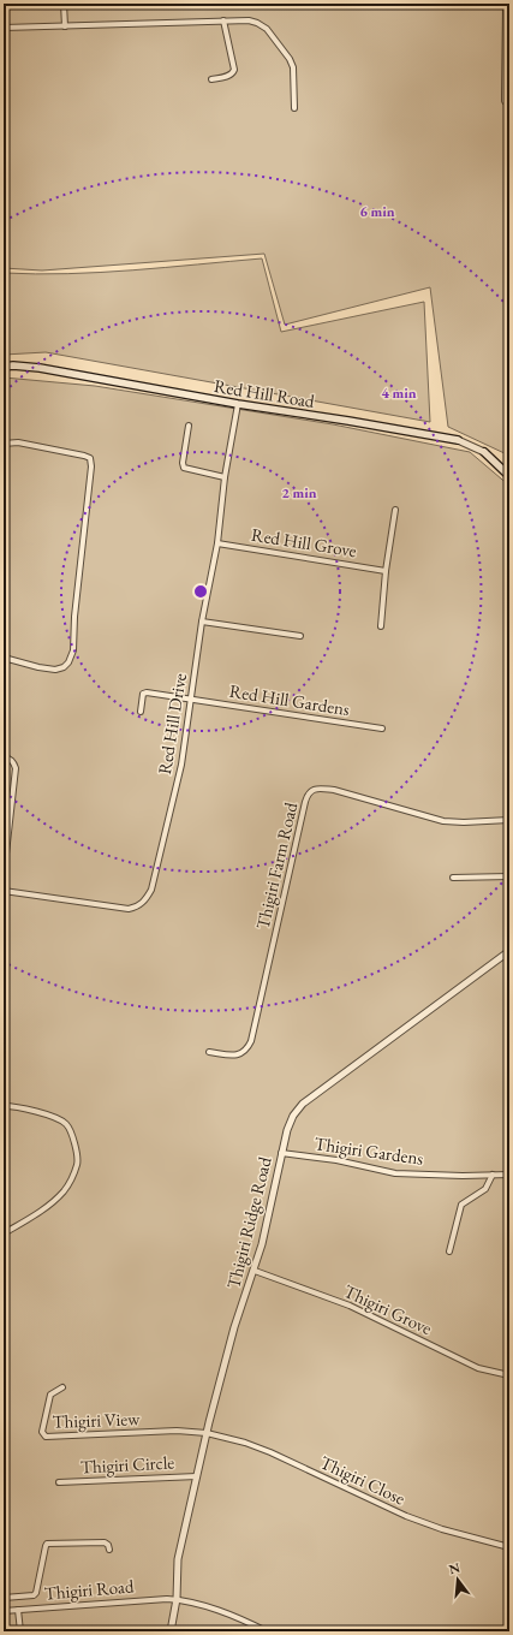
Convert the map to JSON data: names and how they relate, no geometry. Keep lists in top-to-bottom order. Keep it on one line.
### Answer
{"streets":{"main road":["Red Hill Road"],"street":["Red Hill Grove","Red Hill Gardens","Red Hill Drive","Thigiri Farm Road","Thigiri Gardens","Thigiri Ridge Road","Thigiri Grove","Thigiri View","Thigiri Circle","Thigiri Close","Thigiri Road"]},"crossings":[["Red Hill Road","Red Hill Drive"],["Red Hill Grove","Red Hill Drive"],["Red Hill Gardens","Red Hill Drive"],["Thigiri Gardens","Thigiri Ridge Road"],["Thigiri Ridge Road","Thigiri Grove"],["Thigiri Ridge Road","Thigiri View"],["Thigiri Ridge Road","Thigiri Circle"],["Thigiri Ridge Road","Thigiri Close"],["Thigiri Ridge Road","Thigiri Road"],["Thigiri View","Thigiri Close"]],"north":"top","rings":["6 min","4 min","2 min"]}
